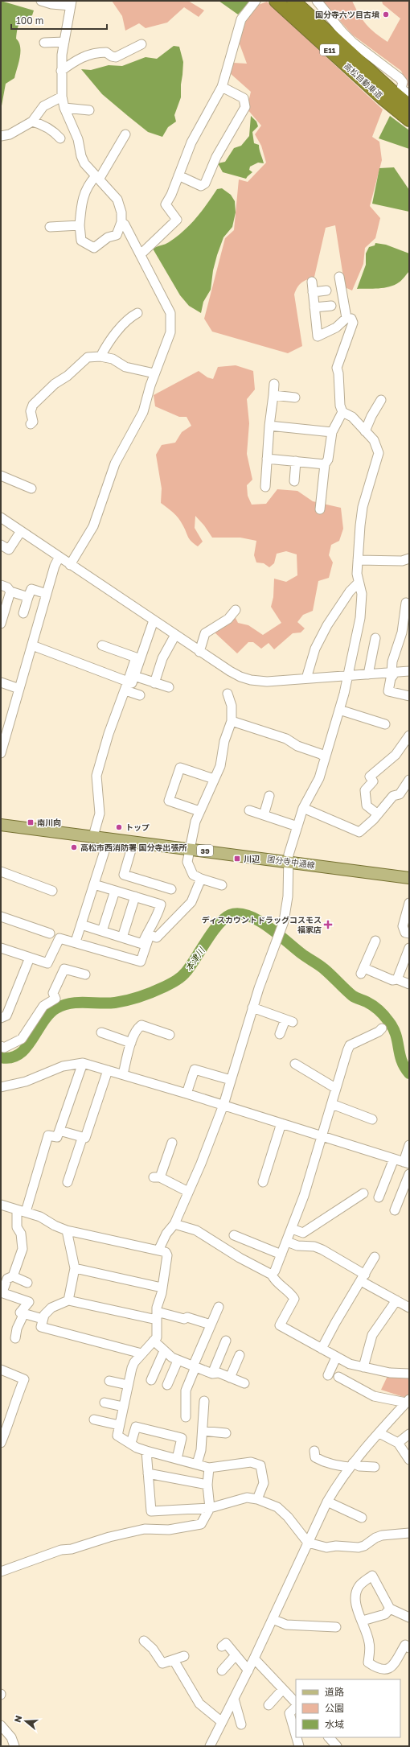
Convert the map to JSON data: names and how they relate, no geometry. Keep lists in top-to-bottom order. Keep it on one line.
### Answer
{"streets":{"highway":["E11","高松自動車道"],"main road":["39","国分寺中通線"]},"water":["本津川"],"places":{"other":["国分寺六ツ目古墳","トップ","高松市西消防署 国分寺出張所"],"transit":["南川向","川辺"],"health":["ディスカウントドラッグコスモス 福家店"]},"legend":["道路","公園","水域"],"scale_bar":"100 m","north":"left"}
